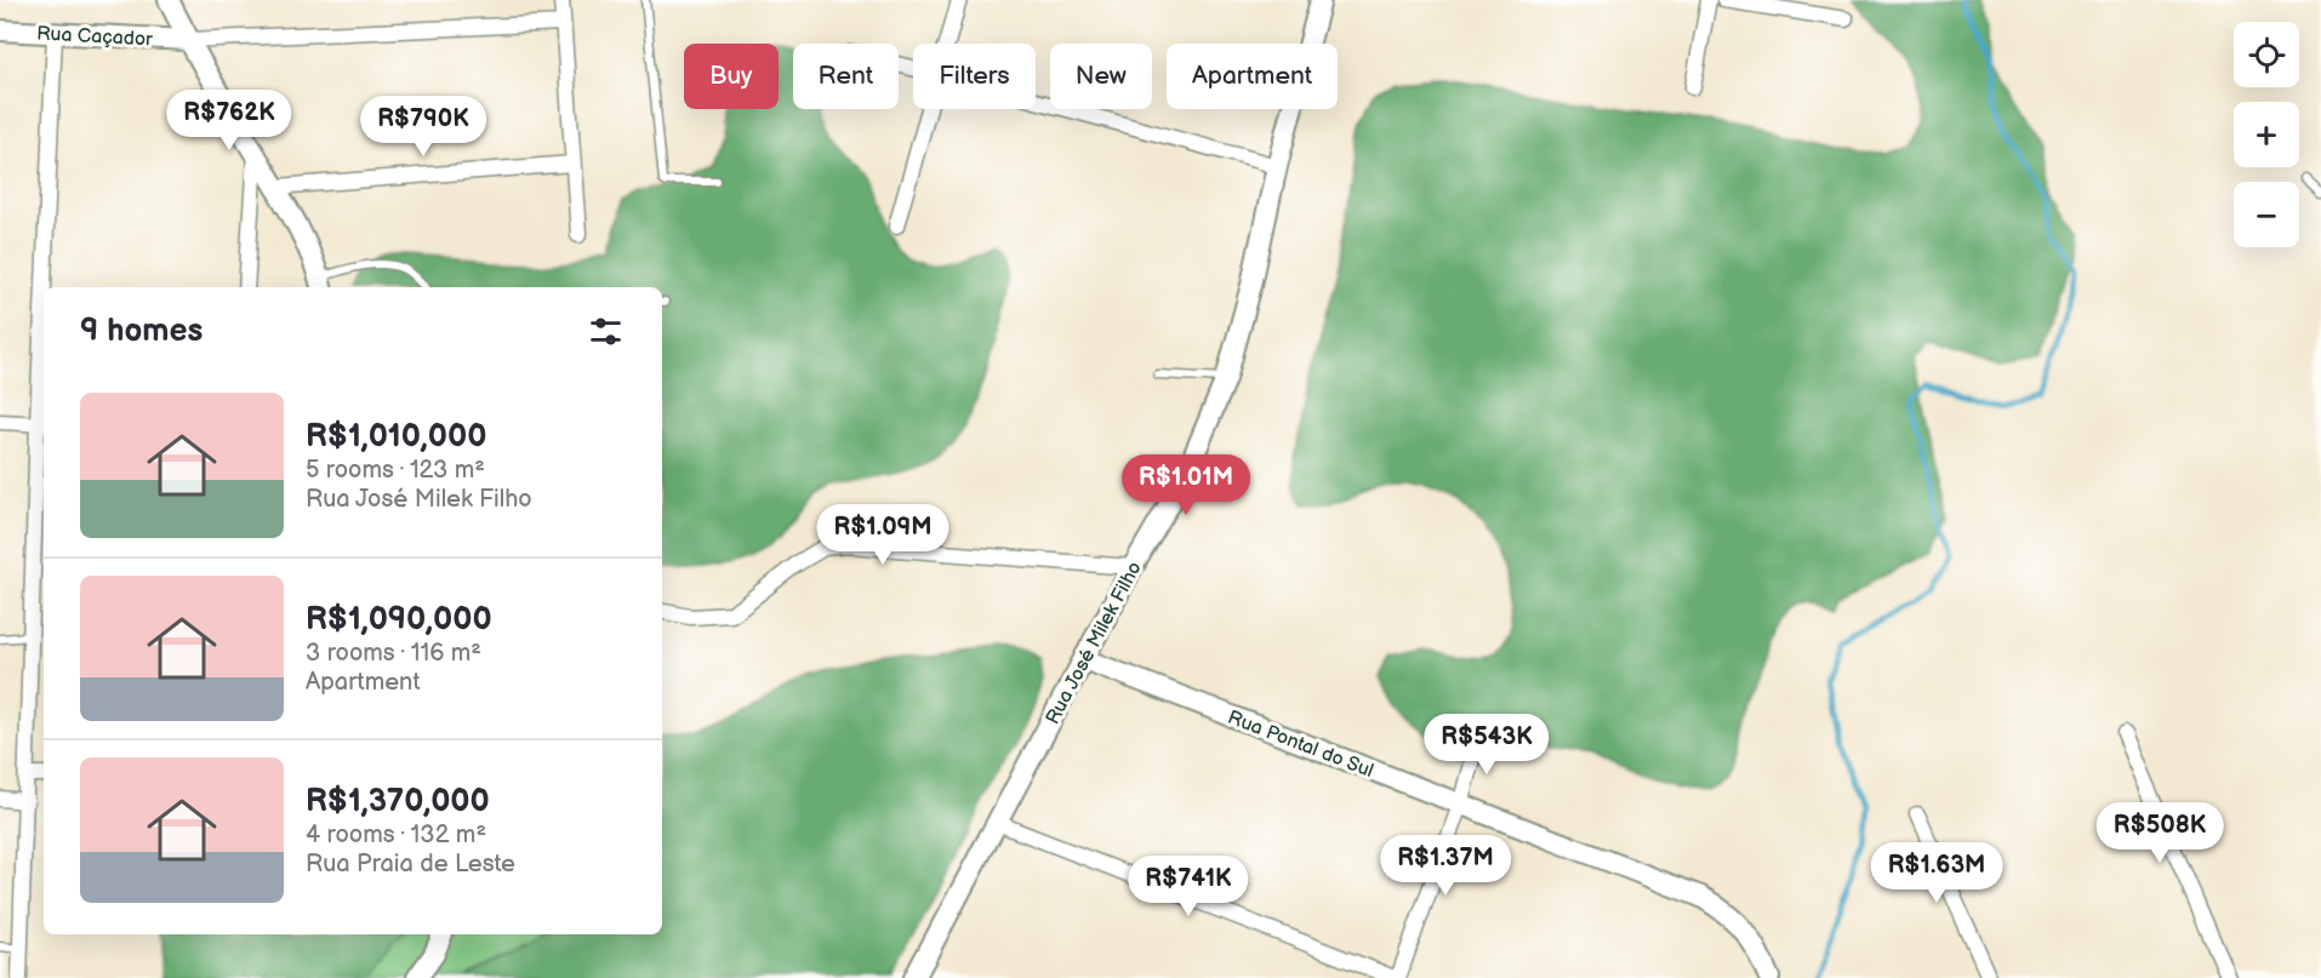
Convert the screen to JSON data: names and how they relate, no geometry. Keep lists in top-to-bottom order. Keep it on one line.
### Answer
{"streets":{"street":["Rua Caçador","Rua José Milek Filho","Rua Pontal do Sul"]},"crossings":[["Rua José Milek Filho","Rua Pontal do Sul"]],"page":{"map_buttons":["+","−"],"chip":["Buy","Rent","Filters","New","Apartment"],"price":["R$762K","R$790K","R$1.01M","R$1.09M","R$543K","R$508K","R$1.37M","R$1.63M","R$741K"],"heading":"9 homes","list":[{"name":"R$1,010,000","note":"5 rooms · 123 m² · Rua José Milek Filho"},{"name":"R$1,090,000","note":"3 rooms · 116 m² · Apartment"},{"name":"R$1,370,000","note":"4 rooms · 132 m² · Rua Praia de Leste"}]}}
